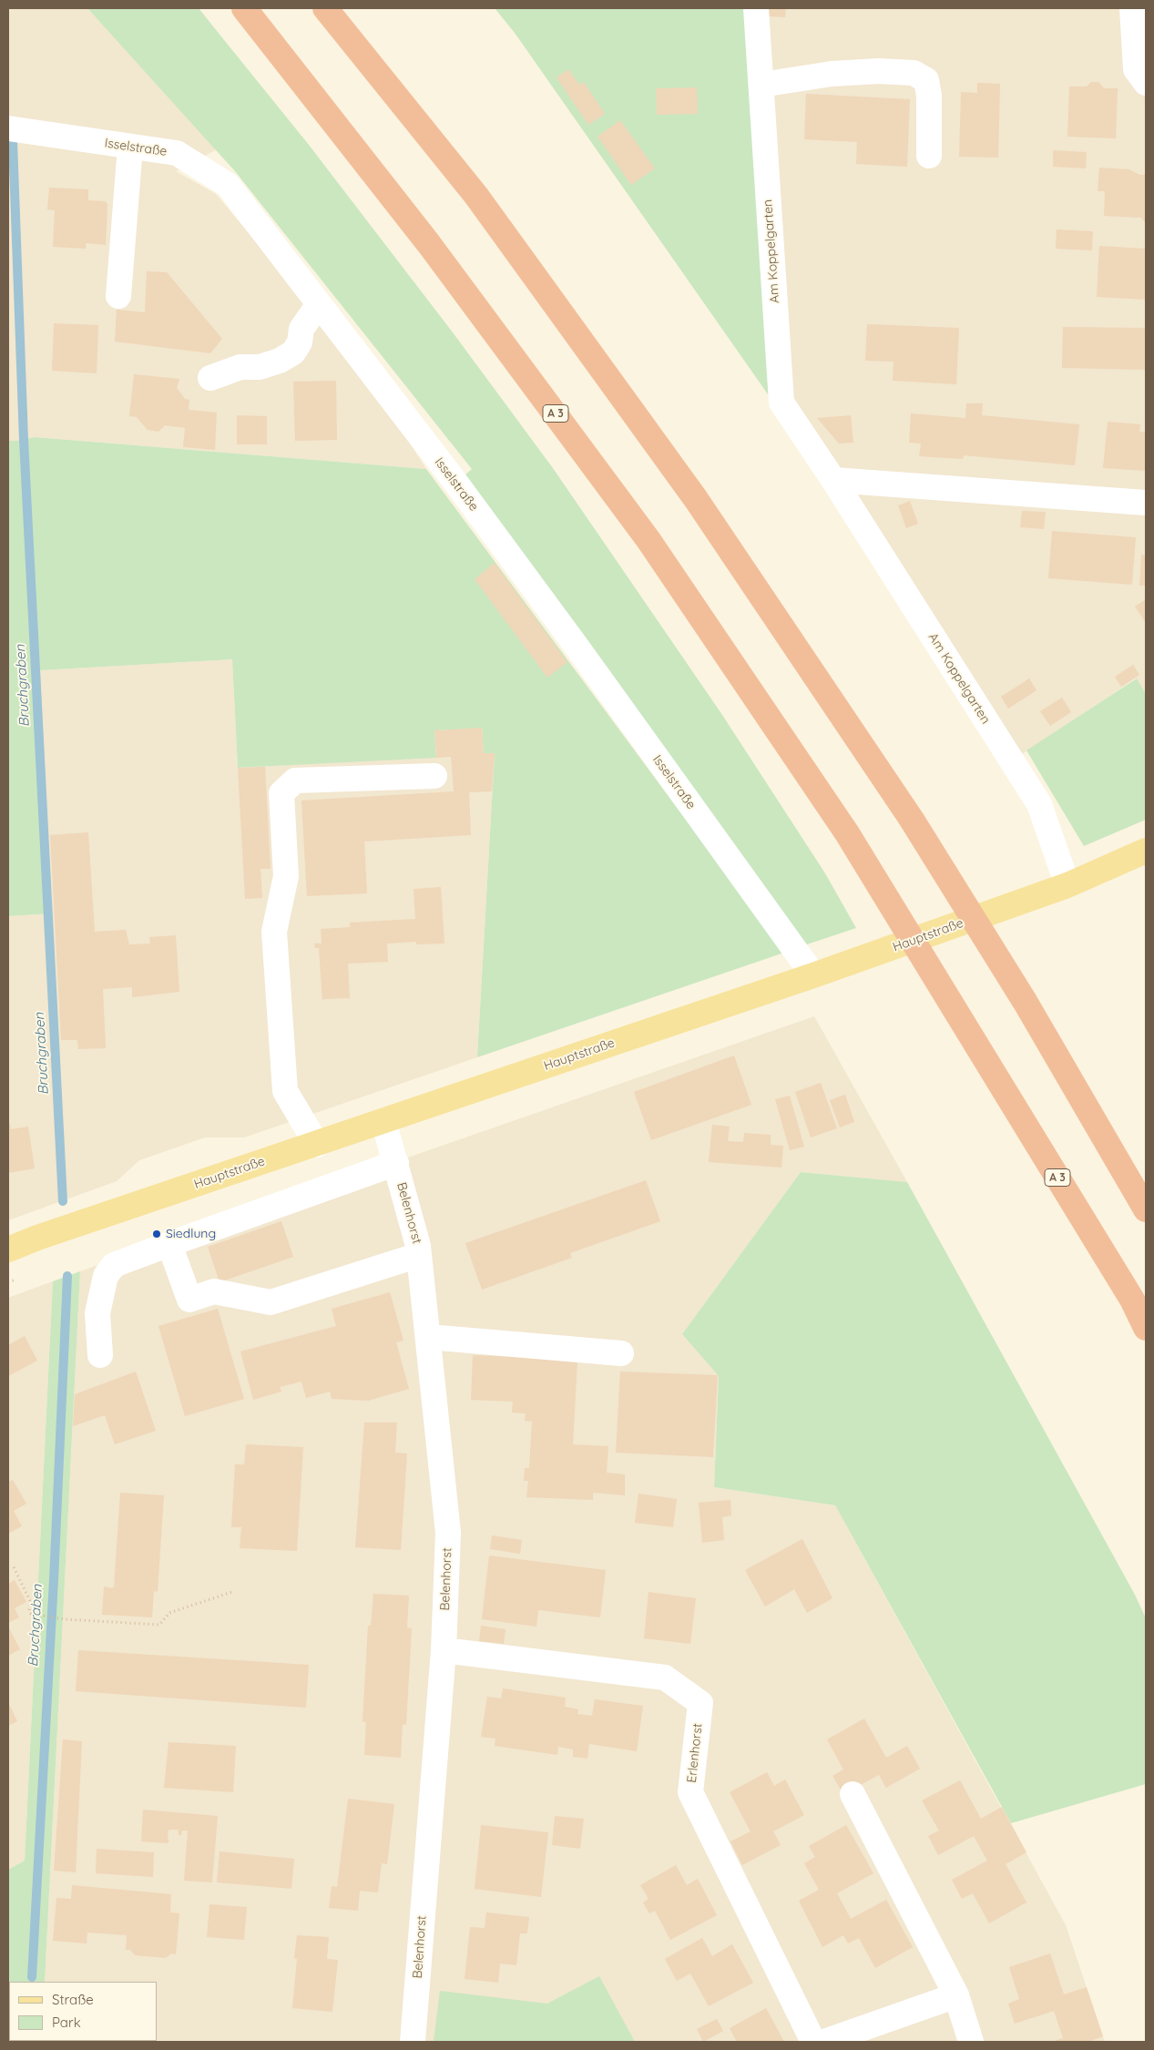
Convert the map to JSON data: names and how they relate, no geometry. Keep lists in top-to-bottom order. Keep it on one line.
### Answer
{"streets":{"highway":["A 3"],"main road":["Hauptstraße"],"street":["Isselstraße","Am Koppelgarten","Belenhorst","Erlenhorst"]},"crossings":[["Isselstraße","Hauptstraße"],["Am Koppelgarten","Hauptstraße"],["Hauptstraße","Belenhorst"],["Belenhorst","Erlenhorst"]],"water":["Bruchgraben"],"places":["Siedlung"],"legend":["Straße","Park"]}
